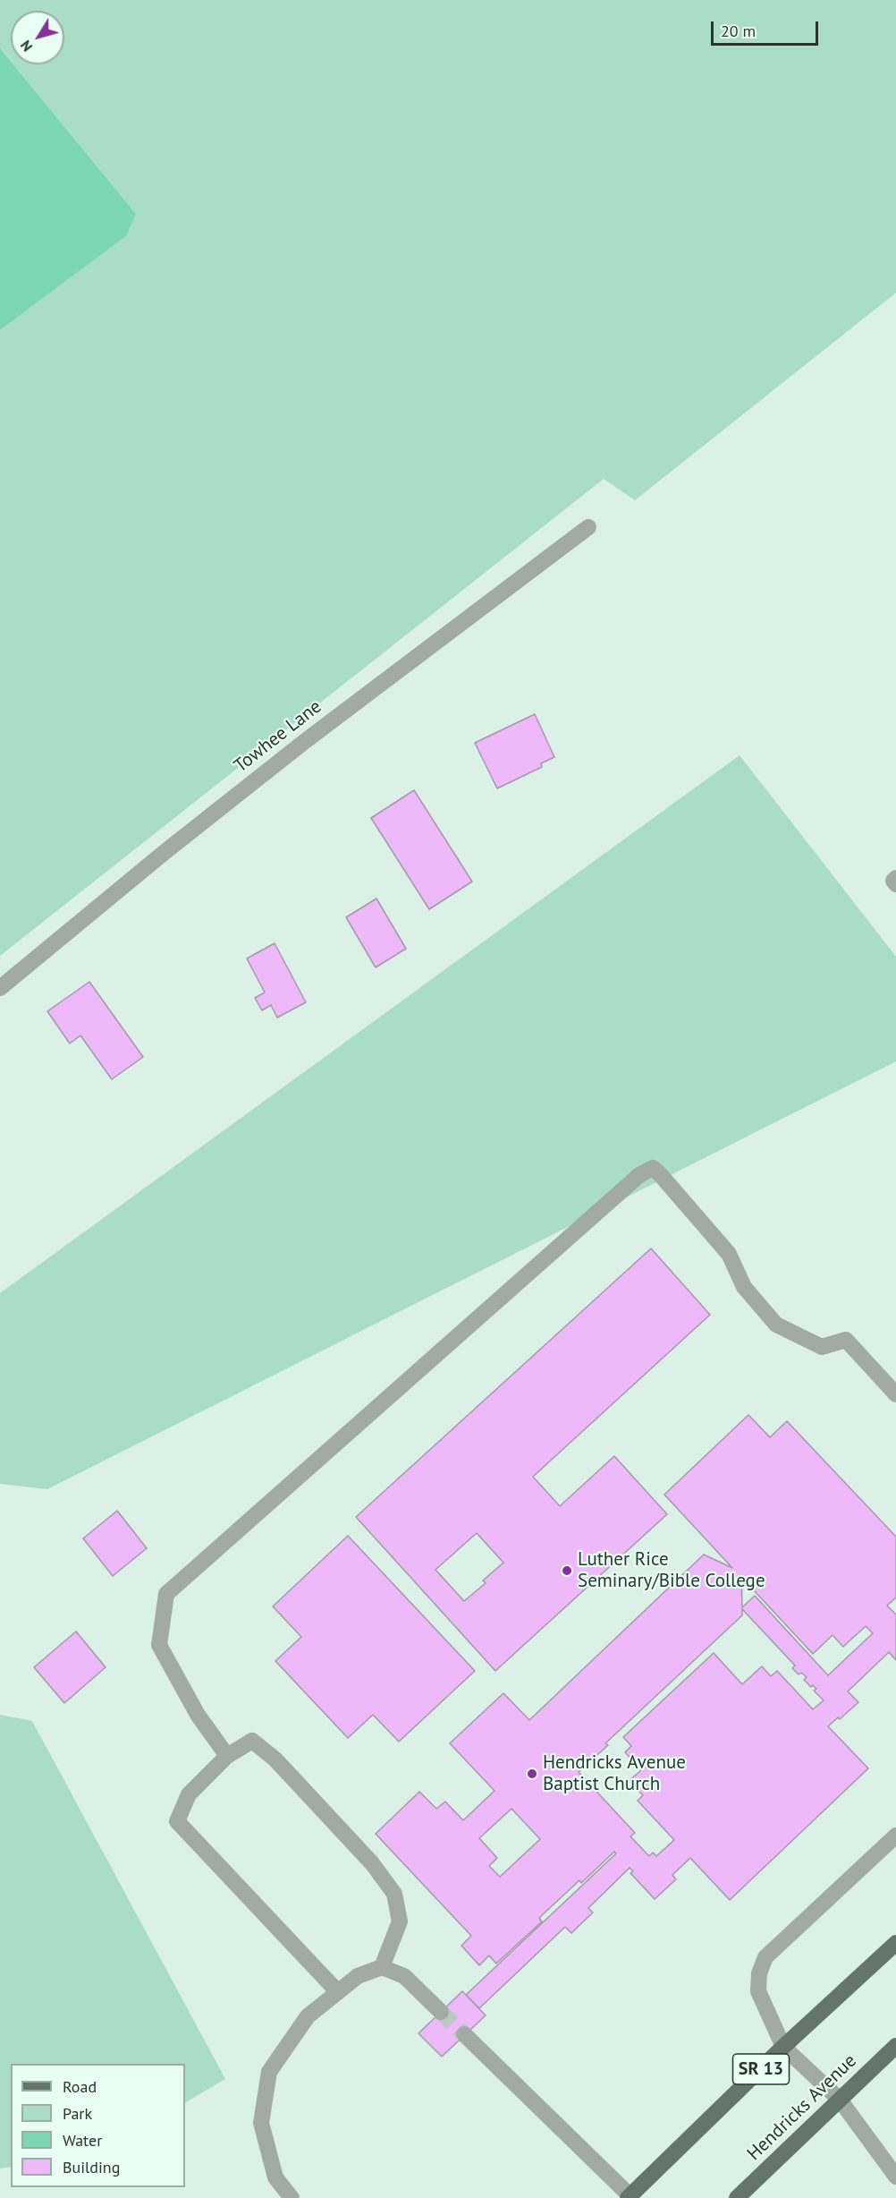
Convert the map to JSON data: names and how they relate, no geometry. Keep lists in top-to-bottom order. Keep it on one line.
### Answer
{"streets":{"main road":["SR 13","Hendricks Avenue"],"street":["Towhee Lane"]},"places":["Luther Rice Seminary/Bible College","Hendricks Avenue Baptist Church"],"legend":["Road","Park","Water","Building"],"scale_bar":"20 m","north":"bottom left"}
